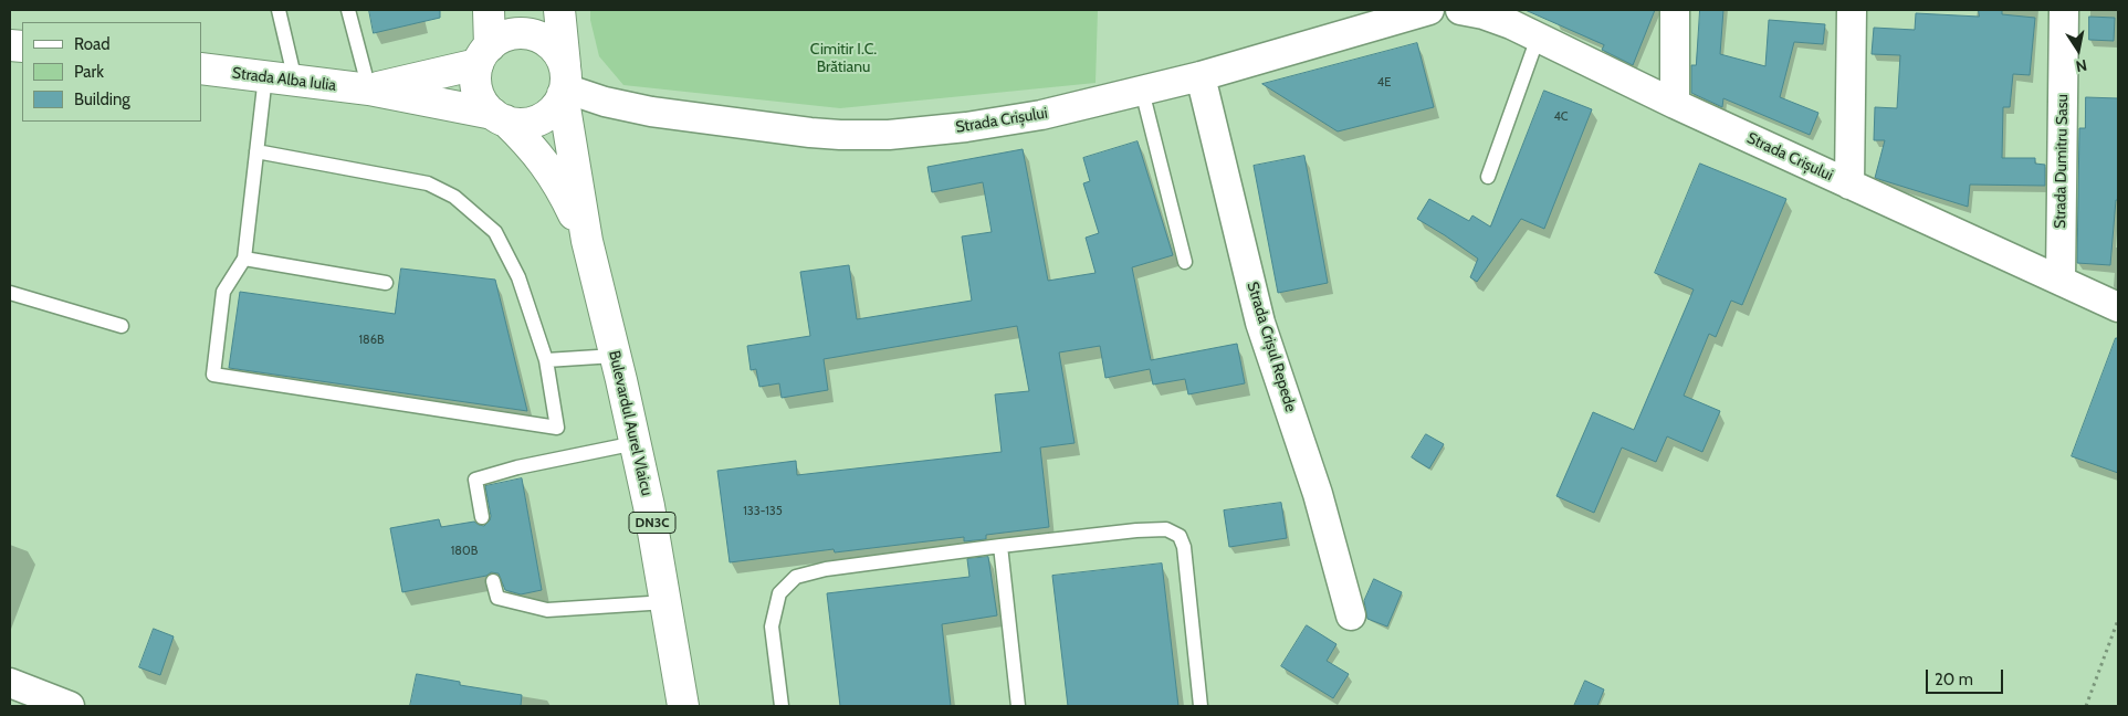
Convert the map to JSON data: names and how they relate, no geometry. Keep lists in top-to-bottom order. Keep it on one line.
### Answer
{"streets":{"main road":["Strada Alba Iulia","Bulevardul Aurel Vlaicu","DN3C"],"street":["Strada Crișului","Strada Dumitru Sasu","Strada Crișul Repede"]},"crossings":[["Strada Alba Iulia","Strada Crișului"],["Strada Alba Iulia","Bulevardul Aurel Vlaicu"],["Strada Alba Iulia","DN3C"],["Strada Crișului","Strada Dumitru Sasu"],["Strada Crișului","Strada Crișul Repede"],["Strada Crișului","Bulevardul Aurel Vlaicu"],["Strada Crișului","DN3C"],["Bulevardul Aurel Vlaicu","DN3C"]],"parks":["Cimitir I.C. Brătianu"],"house_numbers":["4E","4C","186B","133-135","180B"],"legend":["Road","Park","Building"],"scale_bar":"20 m","north":"bottom"}
